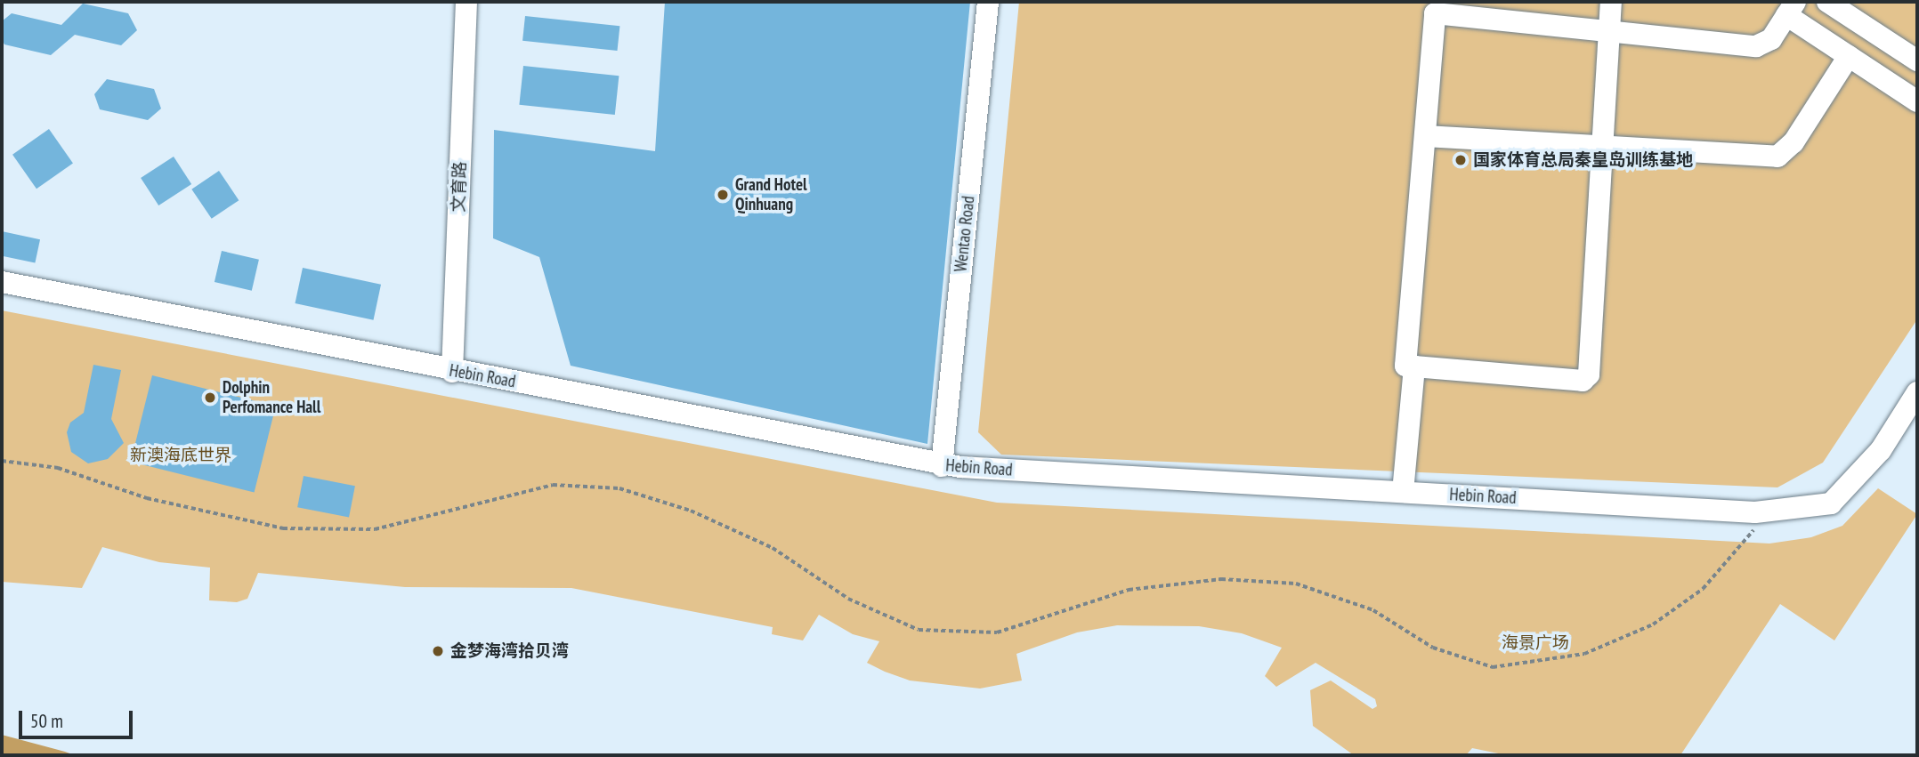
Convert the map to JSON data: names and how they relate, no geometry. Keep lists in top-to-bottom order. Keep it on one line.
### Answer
{"streets":{"street":["文育路","Wentao Road","Hebin Road"]},"crossings":[["文育路","Hebin Road"],["Wentao Road","Hebin Road"]],"parks":["新澳海底世界","海景广场"],"places":["国家体育总局秦皇岛训练基地","Grand Hotel Qinhuang","Dolphin Perfomance Hall","金梦海湾拾贝湾"],"scale_bar":"50 m"}
